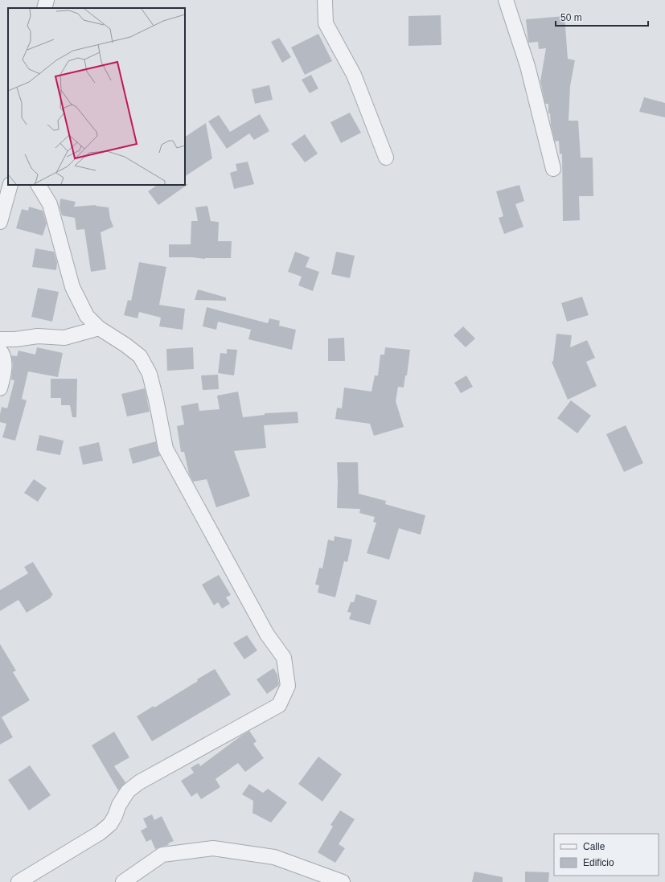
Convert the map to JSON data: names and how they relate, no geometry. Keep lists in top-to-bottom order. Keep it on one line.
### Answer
{"legend":["Calle","Edificio"],"scale_bar":"50 m"}
